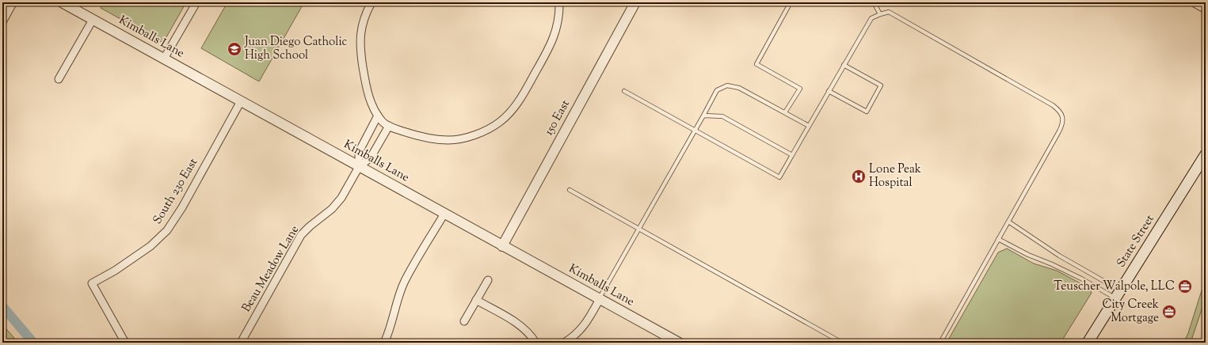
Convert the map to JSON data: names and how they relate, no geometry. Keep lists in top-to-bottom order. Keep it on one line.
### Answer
{"streets":{"main road":["State Street"],"street":["Kimballs Lane","150 East","South 230 East","Beau Meadow Lane"]},"crossings":[["Kimballs Lane","150 East"],["Kimballs Lane","South 230 East"],["Kimballs Lane","Beau Meadow Lane"]],"places":{"school or university":["Juan Diego Catholic High School"],"hospital":["Lone Peak Hospital"],"office":["Teuscher Walpole, LLC","City Creek Mortgage"]}}
